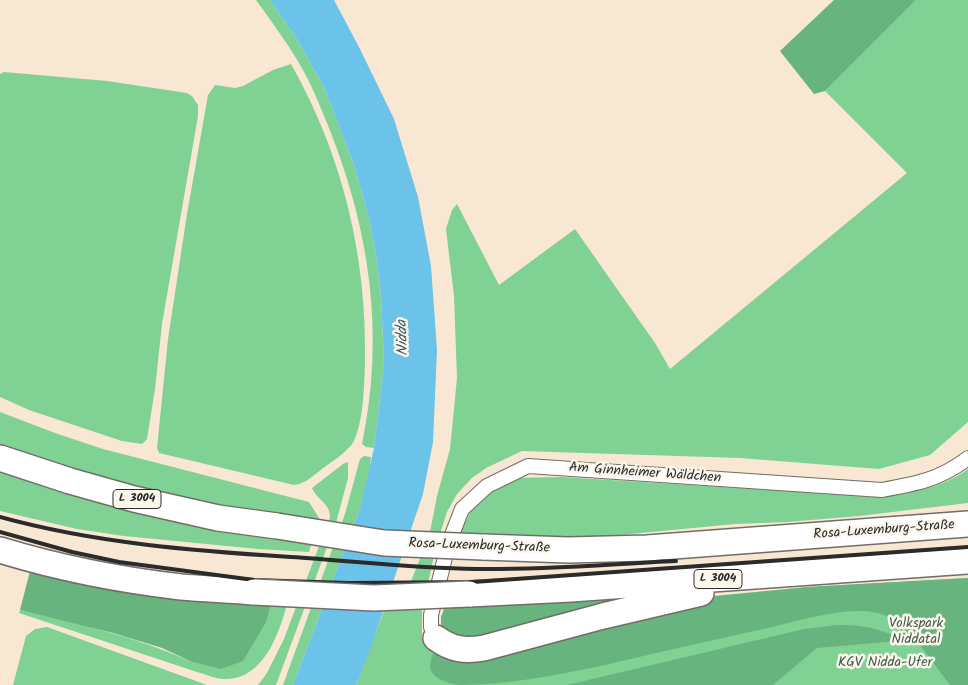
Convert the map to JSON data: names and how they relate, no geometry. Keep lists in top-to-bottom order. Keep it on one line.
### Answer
{"streets":{"highway":["L 3004","Rosa-Luxemburg-Straße"],"street":["Am Ginnheimer Wäldchen"]},"water":["Nidda"],"parks":["Volkspark Niddatal","KGV Nidda-Ufer"]}
